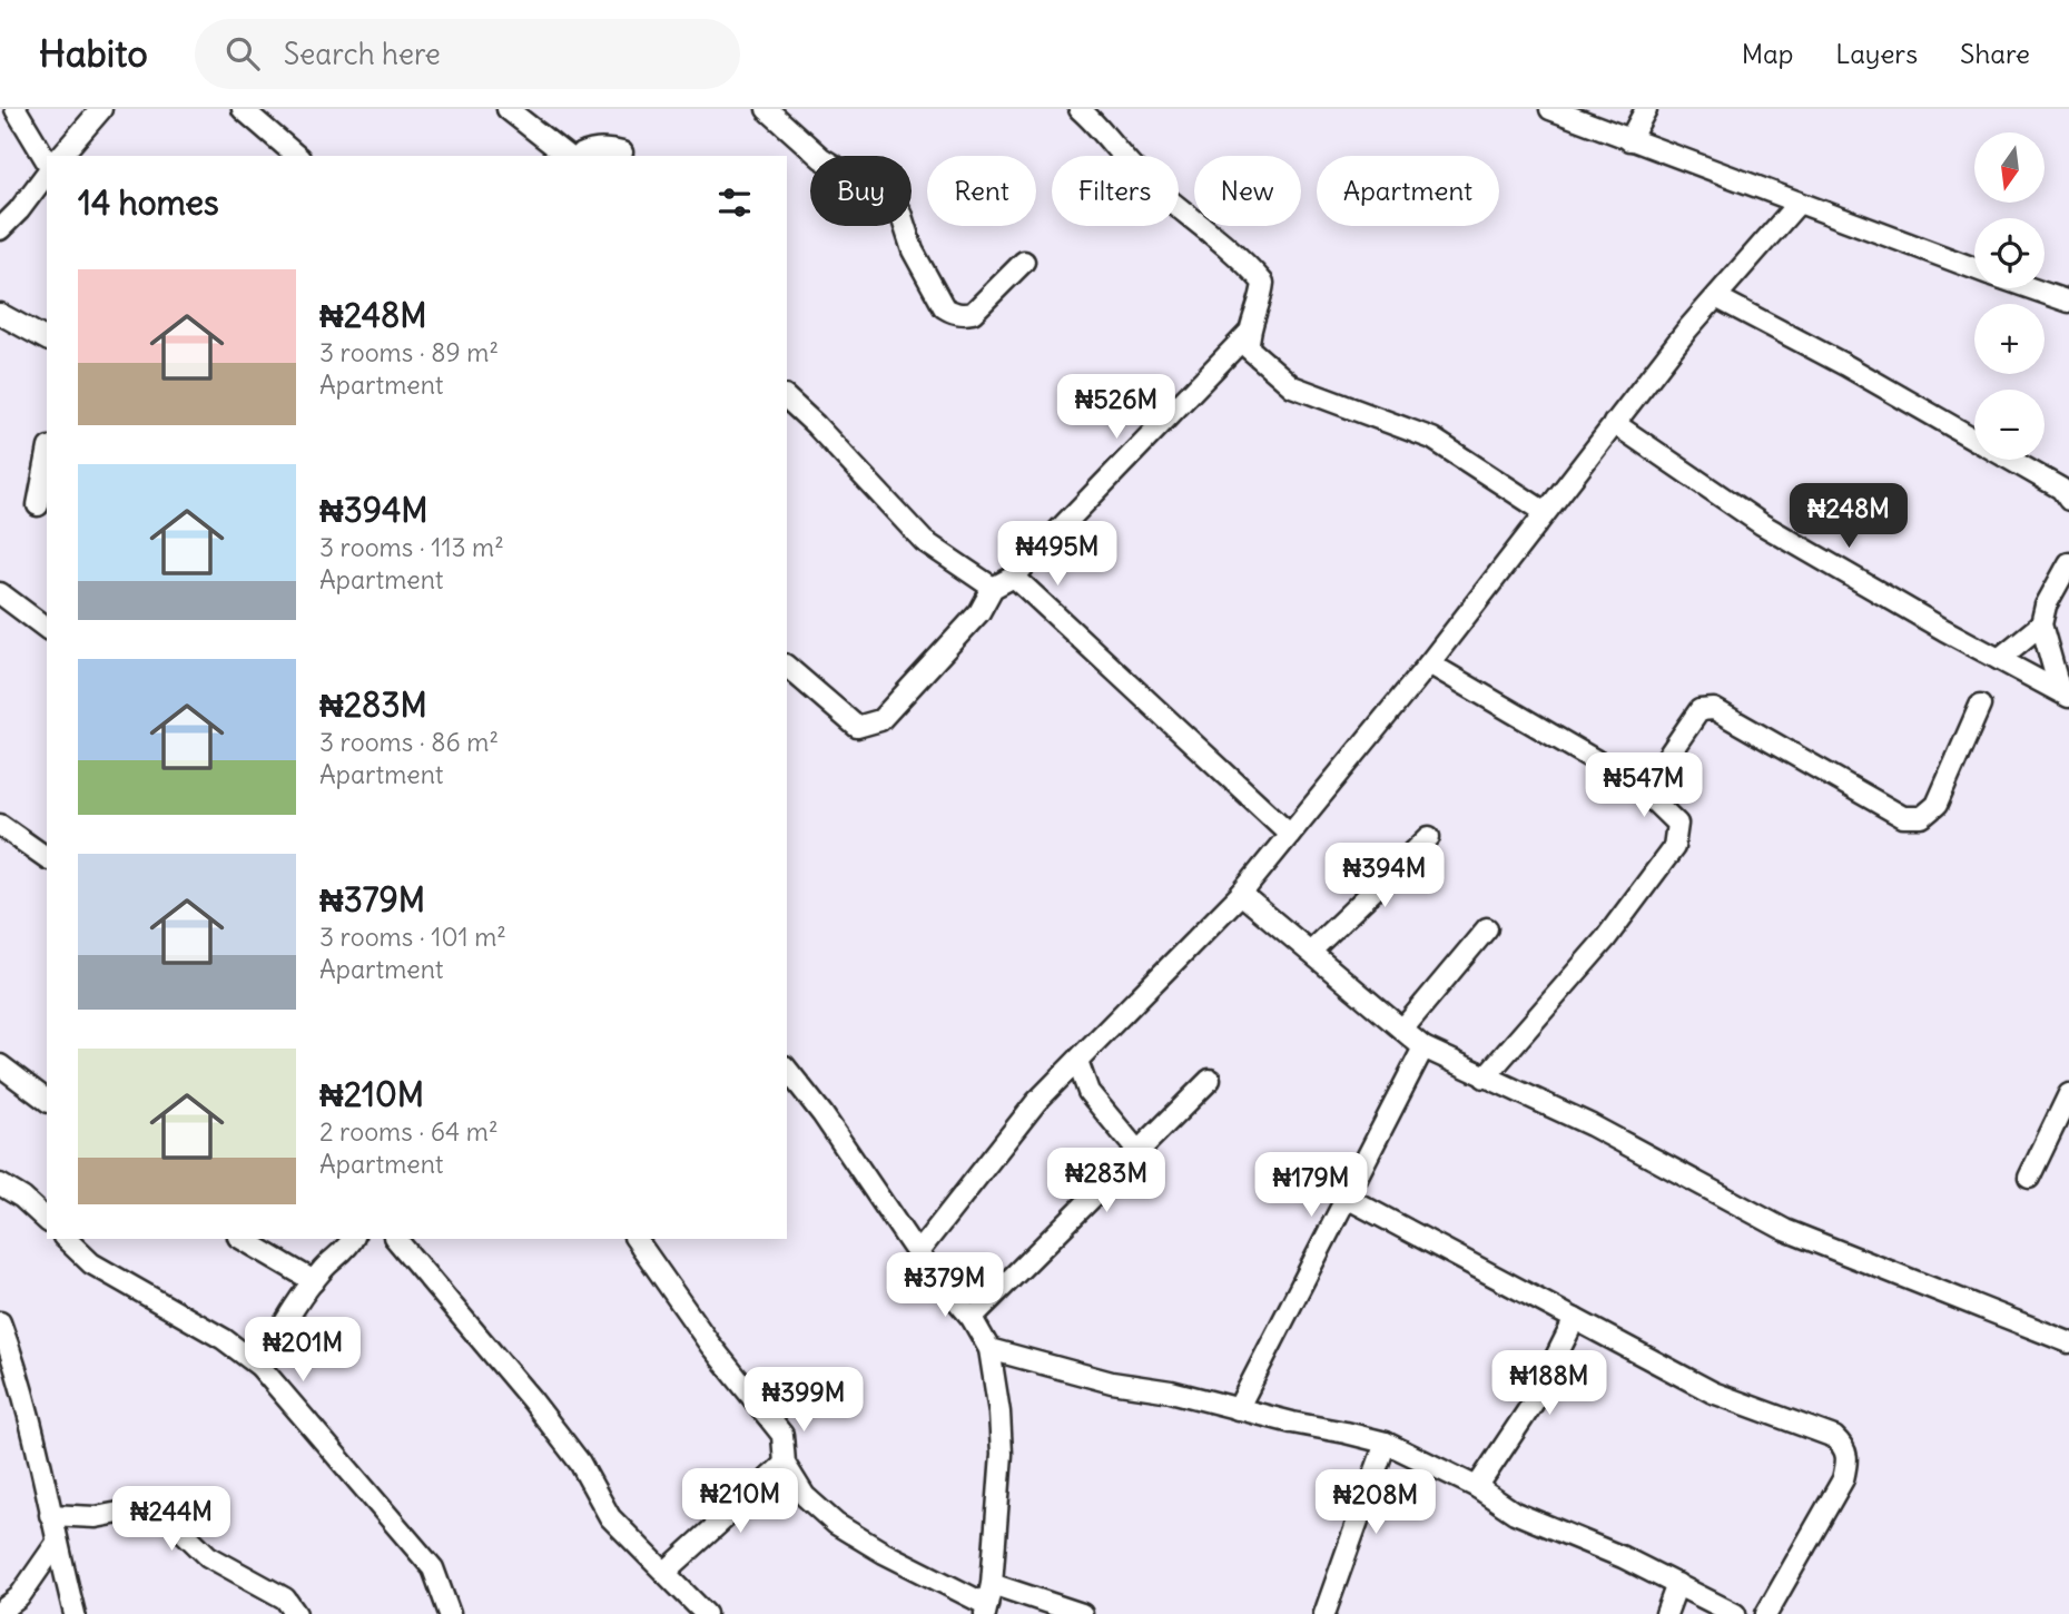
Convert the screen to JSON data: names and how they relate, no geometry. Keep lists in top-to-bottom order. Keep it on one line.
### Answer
{"north":"bottom","page":{"header":"Habito","search":"Search here","nav":["Map","Layers","Share"],"map_buttons":["+","−"],"chip":["Buy","Rent","Filters","New","Apartment"],"heading":"14 homes","list":[{"name":"₦248M","note":"3 rooms · 89 m² · Apartment"},{"name":"₦394M","note":"3 rooms · 113 m² · Apartment"},{"name":"₦283M","note":"3 rooms · 86 m² · Apartment"},{"name":"₦379M","note":"3 rooms · 101 m² · Apartment"},{"name":"₦210M","note":"2 rooms · 64 m² · Apartment"}],"price":["₦526M","₦248M","₦495M","₦547M","₦394M","₦283M","₦179M","₦379M","₦201M","₦188M","₦399M","₦210M","₦208M","₦244M"]}}
